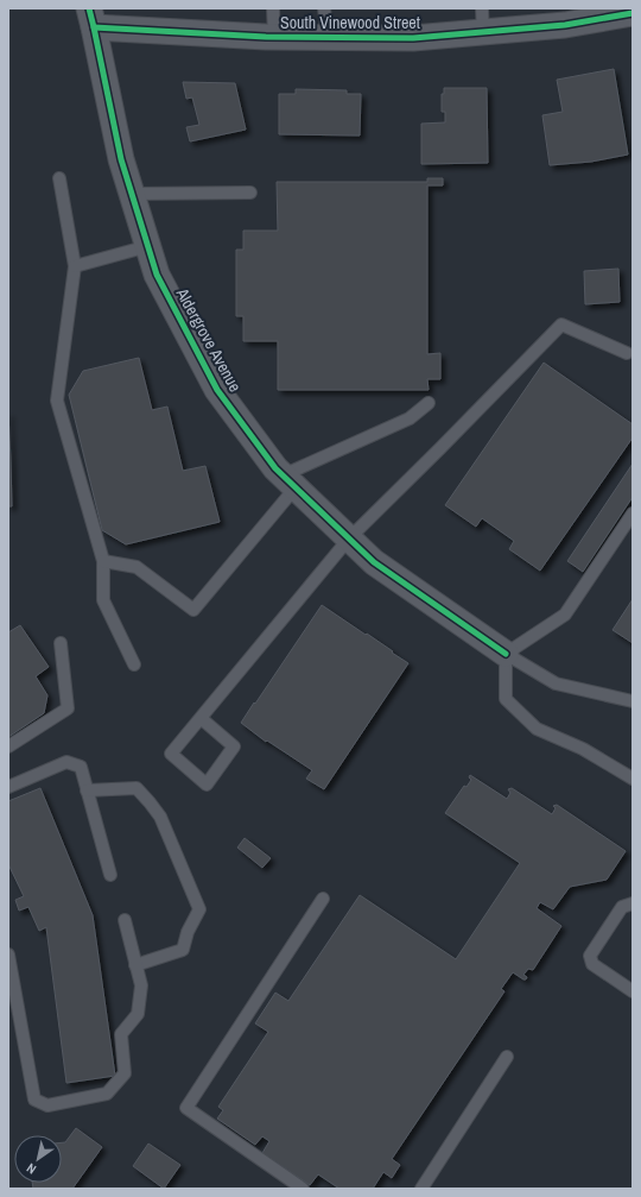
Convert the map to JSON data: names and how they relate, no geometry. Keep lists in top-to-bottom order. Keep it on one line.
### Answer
{"streets":{"street":["South Vinewood Street","Aldergrove Avenue"]},"crossings":[["South Vinewood Street","Aldergrove Avenue"]],"north":"bottom left"}
